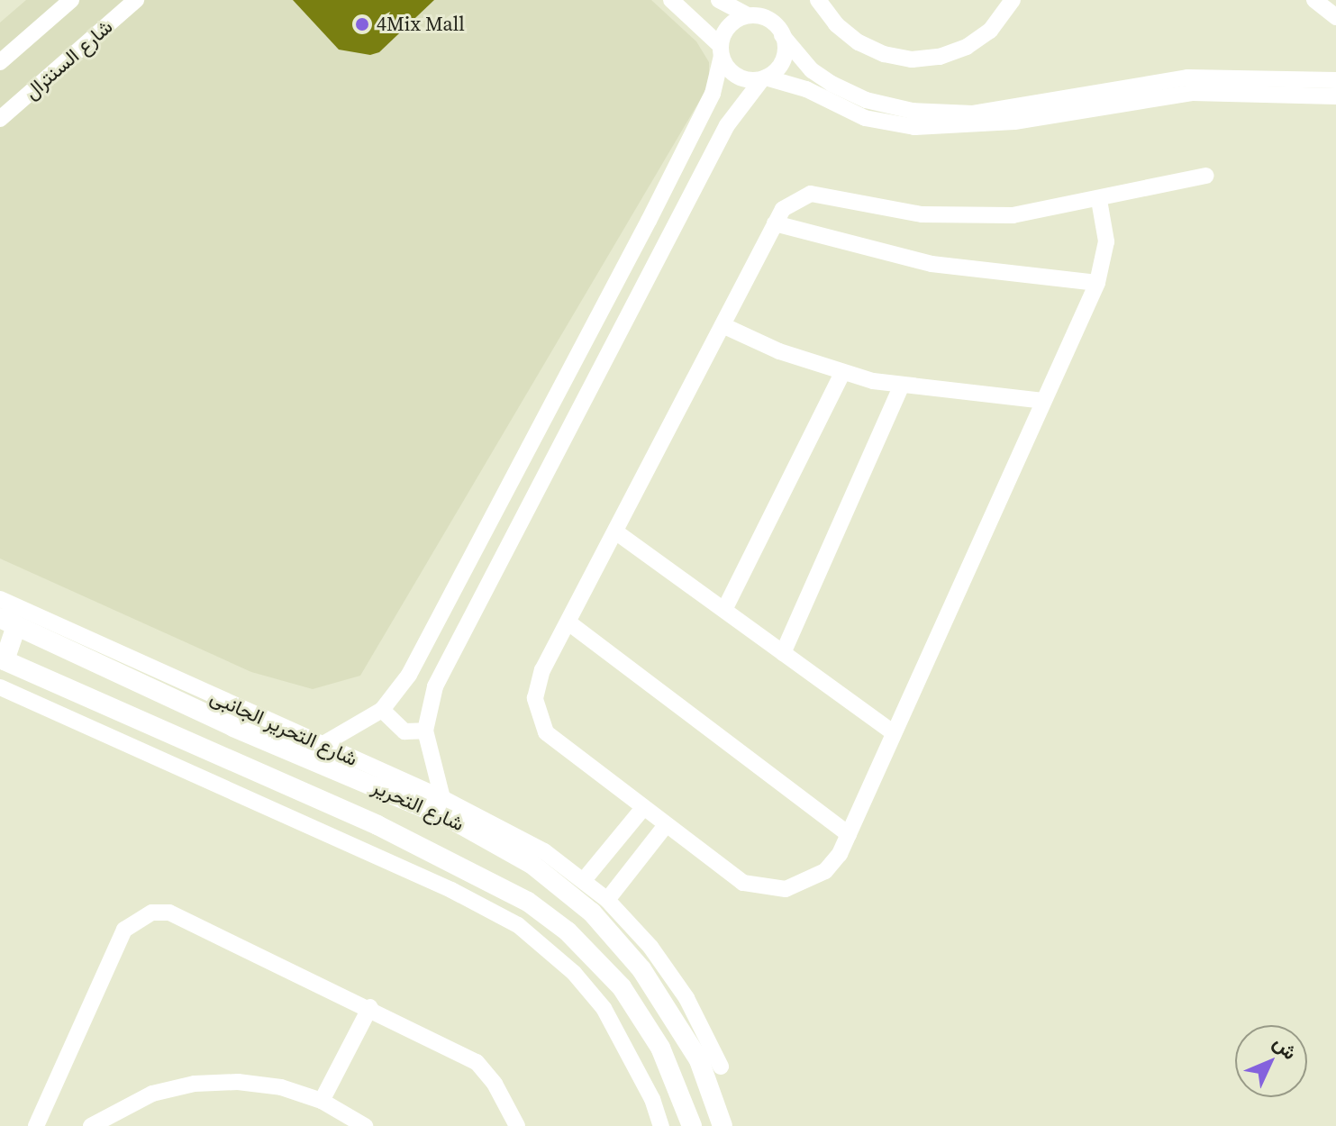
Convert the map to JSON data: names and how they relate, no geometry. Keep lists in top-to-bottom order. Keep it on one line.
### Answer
{"streets":{"street":["شارع السنترال","شارع التحرير الجانبى","شارع التحرير"]},"crossings":[["شارع التحرير الجانبى","شارع التحرير"]],"places":["4Mix Mall"],"north":"top right"}
